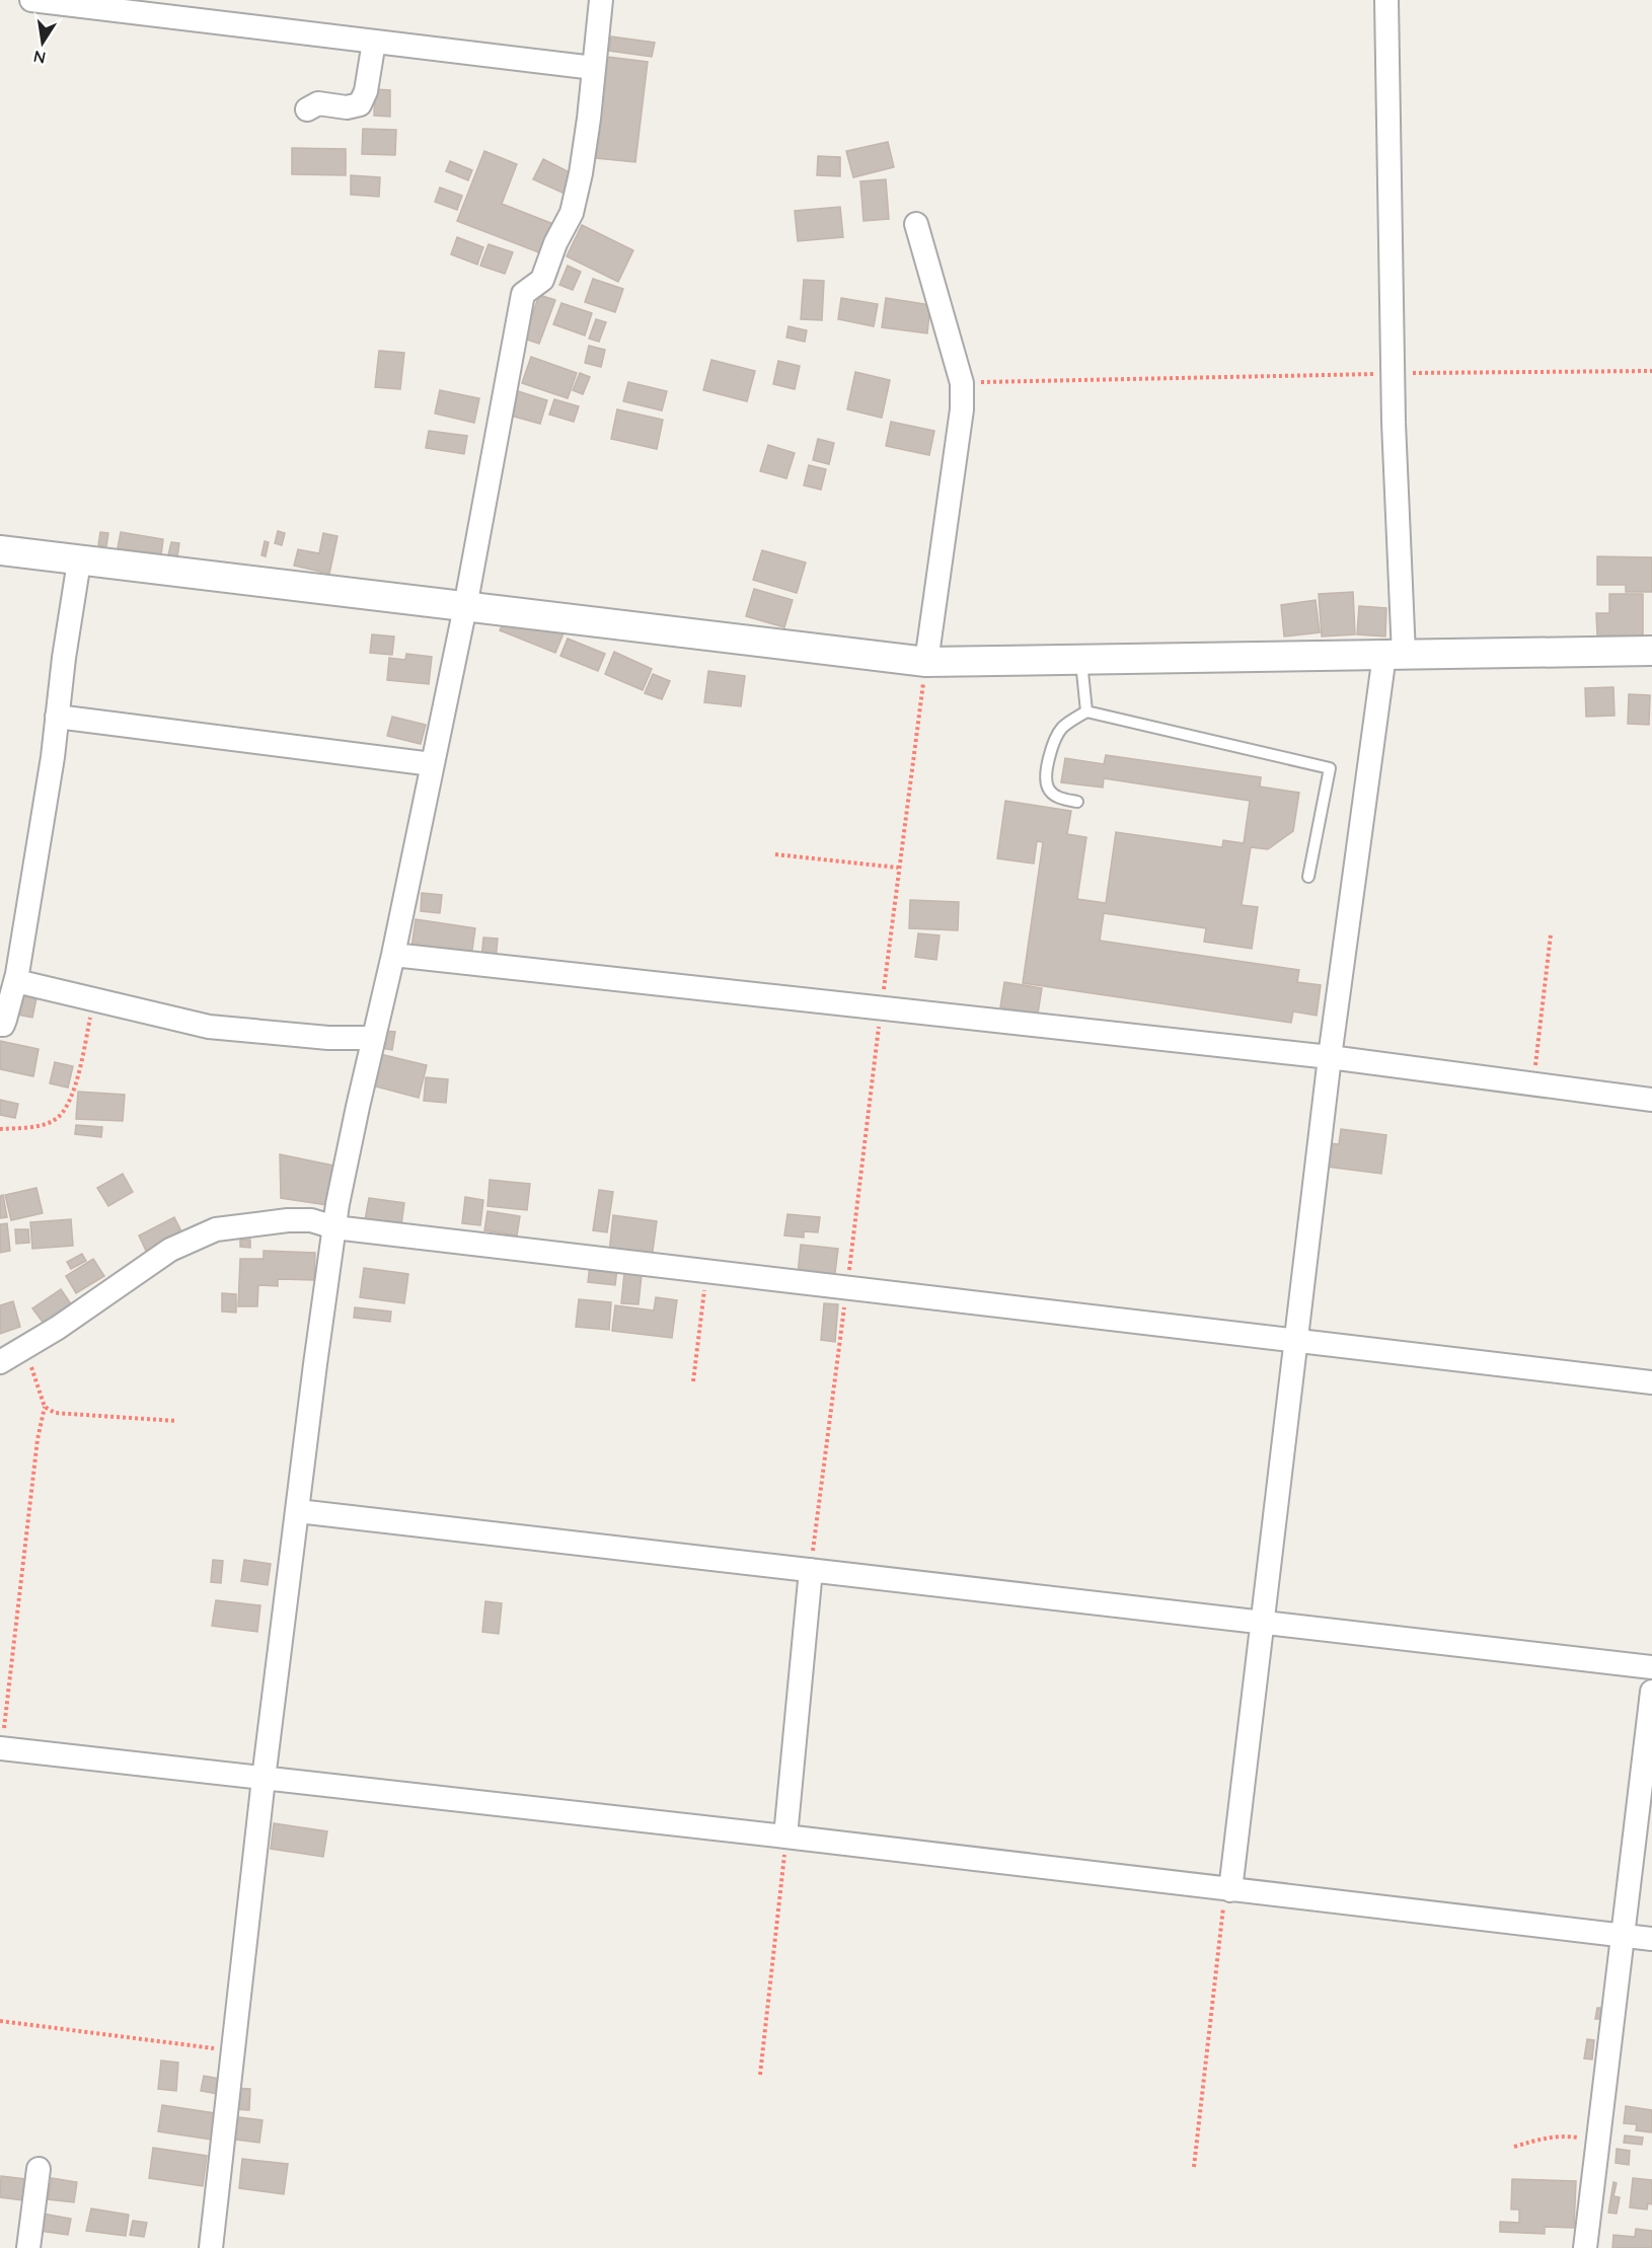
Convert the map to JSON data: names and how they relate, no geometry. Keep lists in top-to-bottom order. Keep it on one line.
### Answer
{"north":"bottom"}
